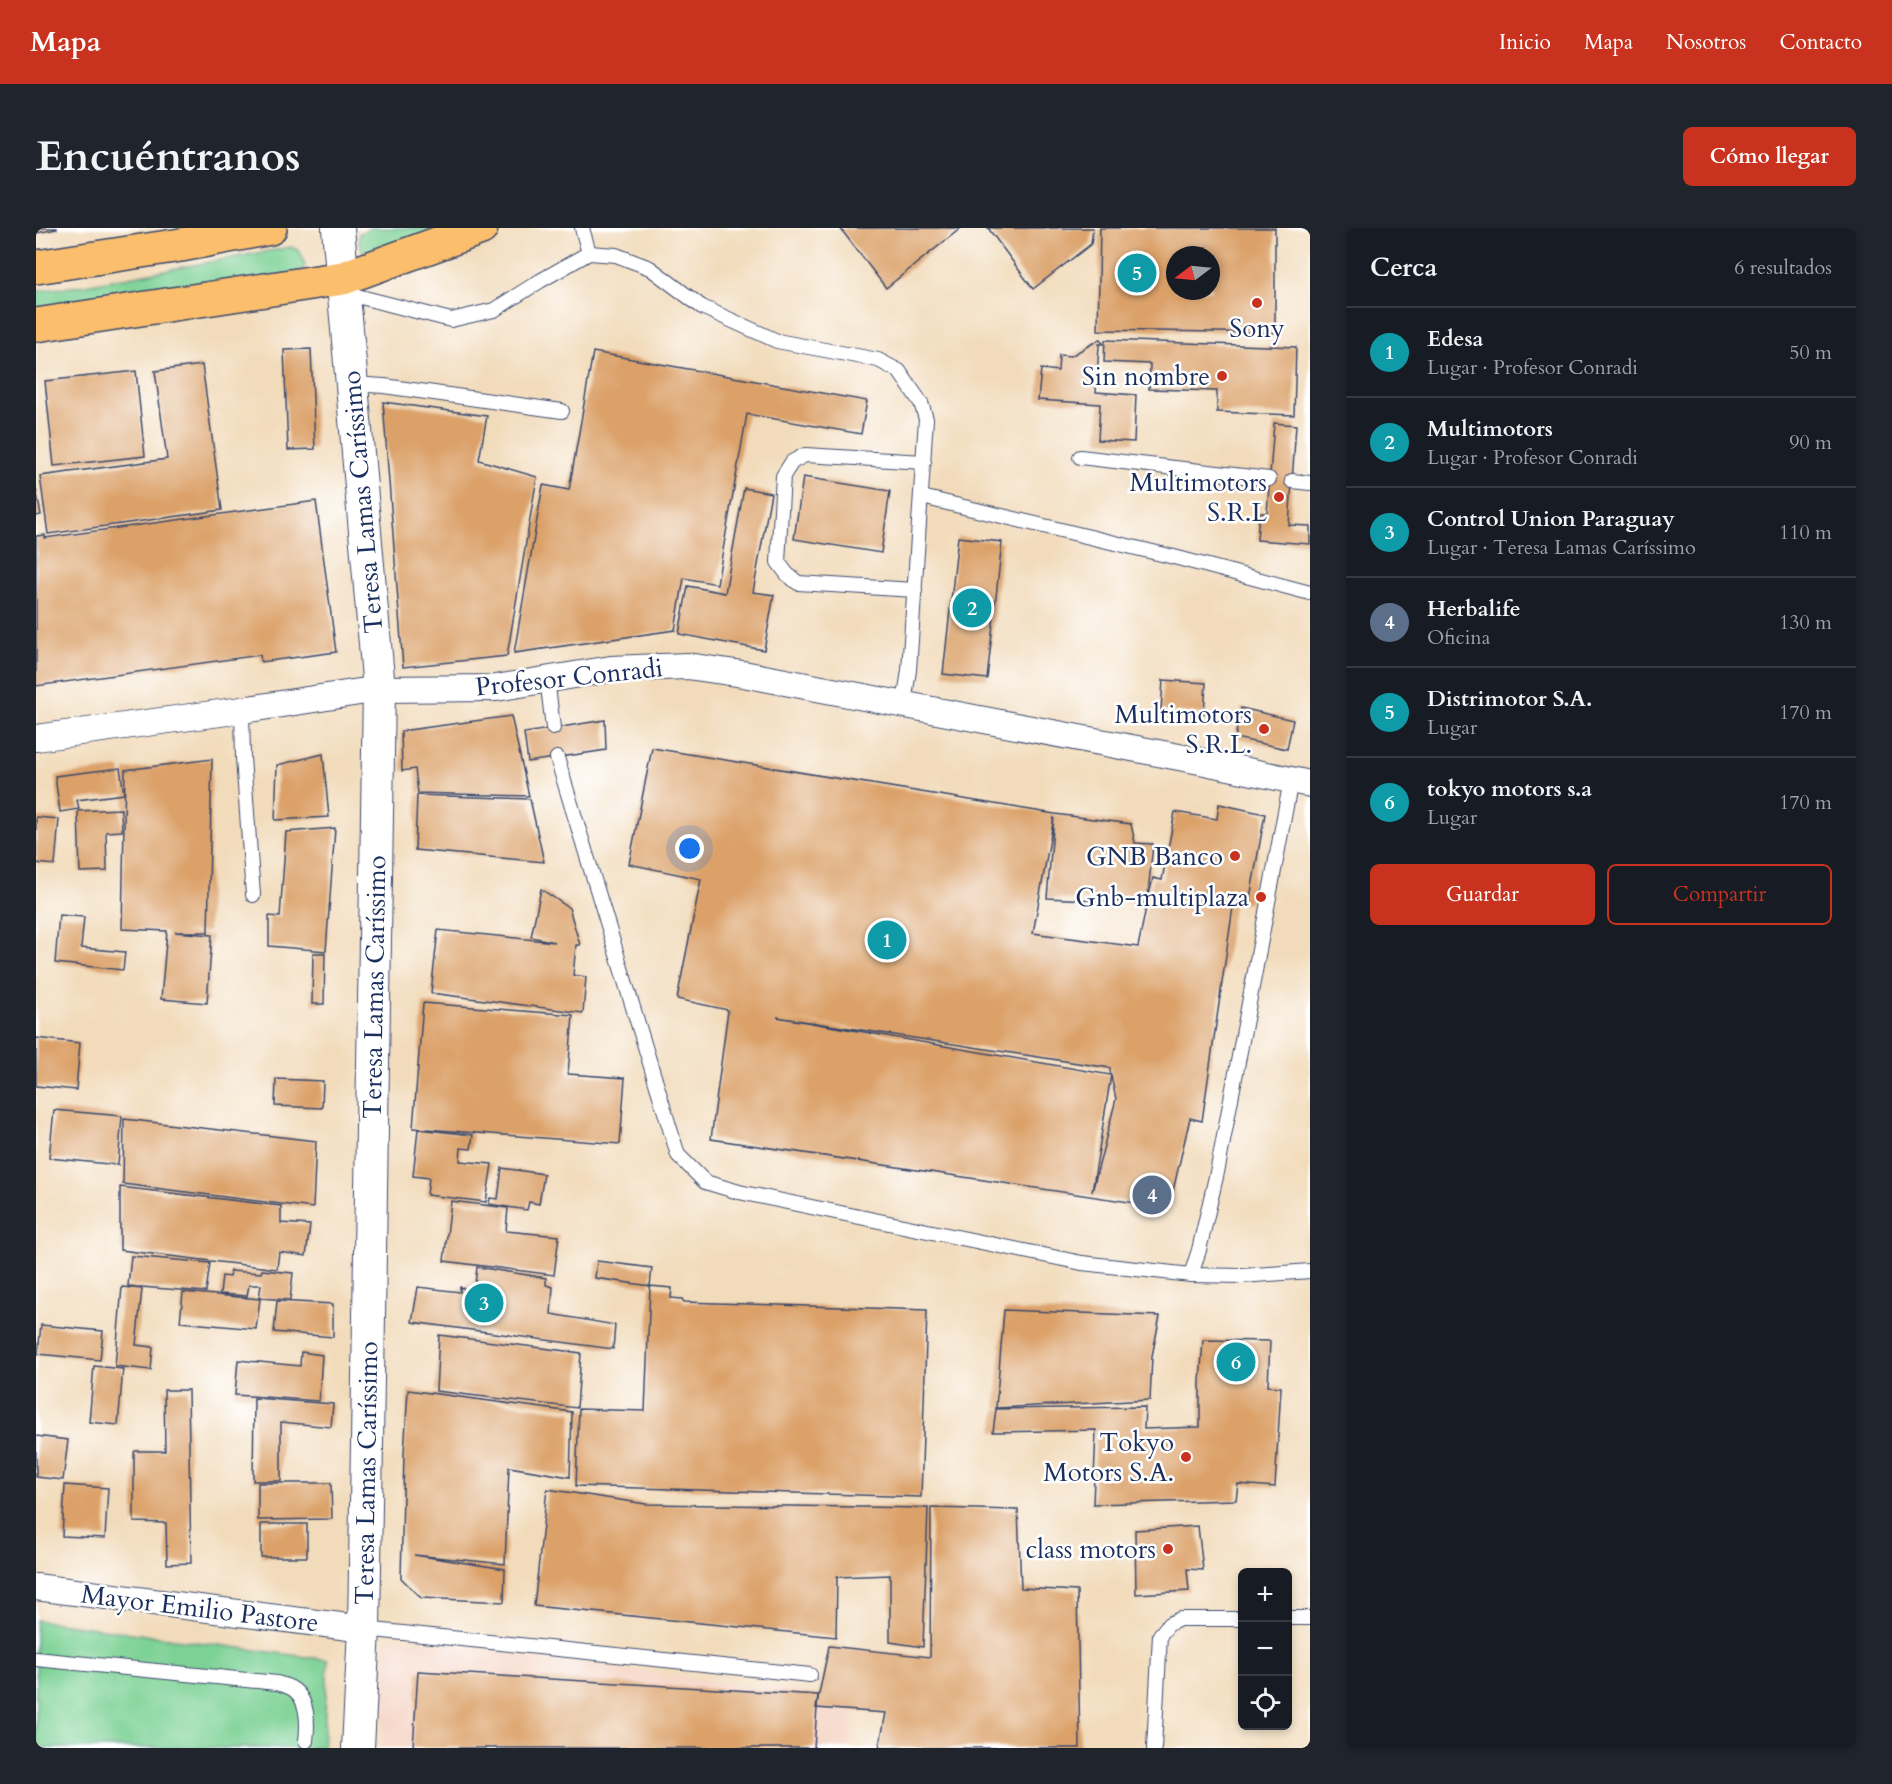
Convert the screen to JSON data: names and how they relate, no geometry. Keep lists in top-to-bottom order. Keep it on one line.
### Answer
{"streets":{"street":["Teresa Lamas Caríssimo","Profesor Conradi","Mayor Emilio Pastore"]},"crossings":[["Teresa Lamas Caríssimo","Profesor Conradi"],["Teresa Lamas Caríssimo","Mayor Emilio Pastore"]],"places":["Sony","Sin nombre","Multimotors S.R.L","Multimotors S.R.L.","GNB Banco","Gnb-multiplaza","Tokyo Motors S.A.","class motors"],"north":"left","page":{"header":"Mapa","nav":["Inicio","Mapa","Nosotros","Contacto"],"buttons":["Cómo llegar",["Guardar","Compartir"]],"title":"Encuéntranos","heading":["Cerca","6 resultados"],"pins":["5","2","1","4","3","6"],"list":[{"mark":"1","name":"Edesa","note":"Lugar · Profesor Conradi","value":"50 m"},{"mark":"2","name":"Multimotors","note":"Lugar · Profesor Conradi","value":"90 m"},{"mark":"3","name":"Control Union Paraguay","note":"Lugar · Teresa Lamas Caríssimo","value":"110 m"},{"mark":"4","name":"Herbalife","note":"Oficina","value":"130 m"},{"mark":"5","name":"Distrimotor S.A.","note":"Lugar","value":"170 m"},{"mark":"6","name":"tokyo motors s.a","note":"Lugar","value":"170 m"}],"map_buttons":["+","−"]}}
